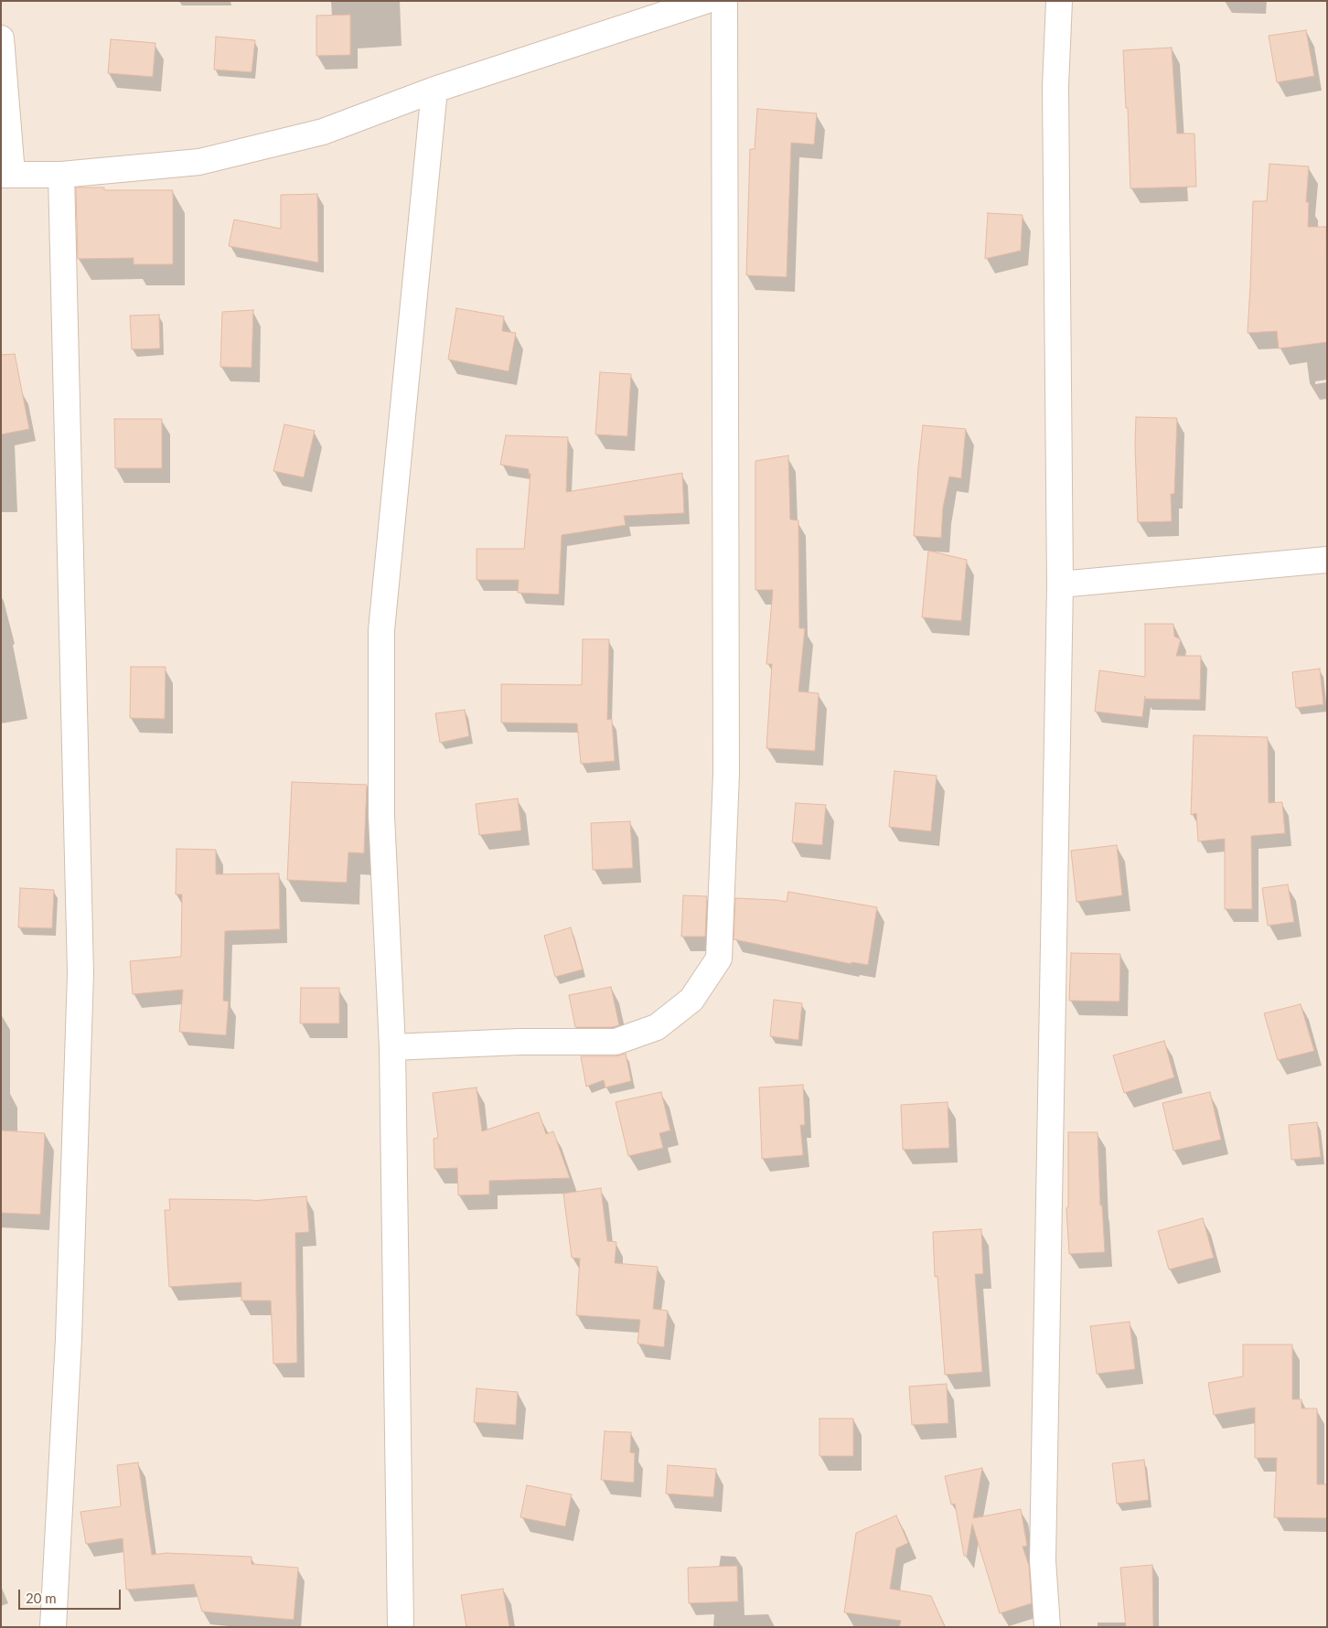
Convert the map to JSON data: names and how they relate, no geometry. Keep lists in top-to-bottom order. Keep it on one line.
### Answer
{"scale_bar":"20 m"}
